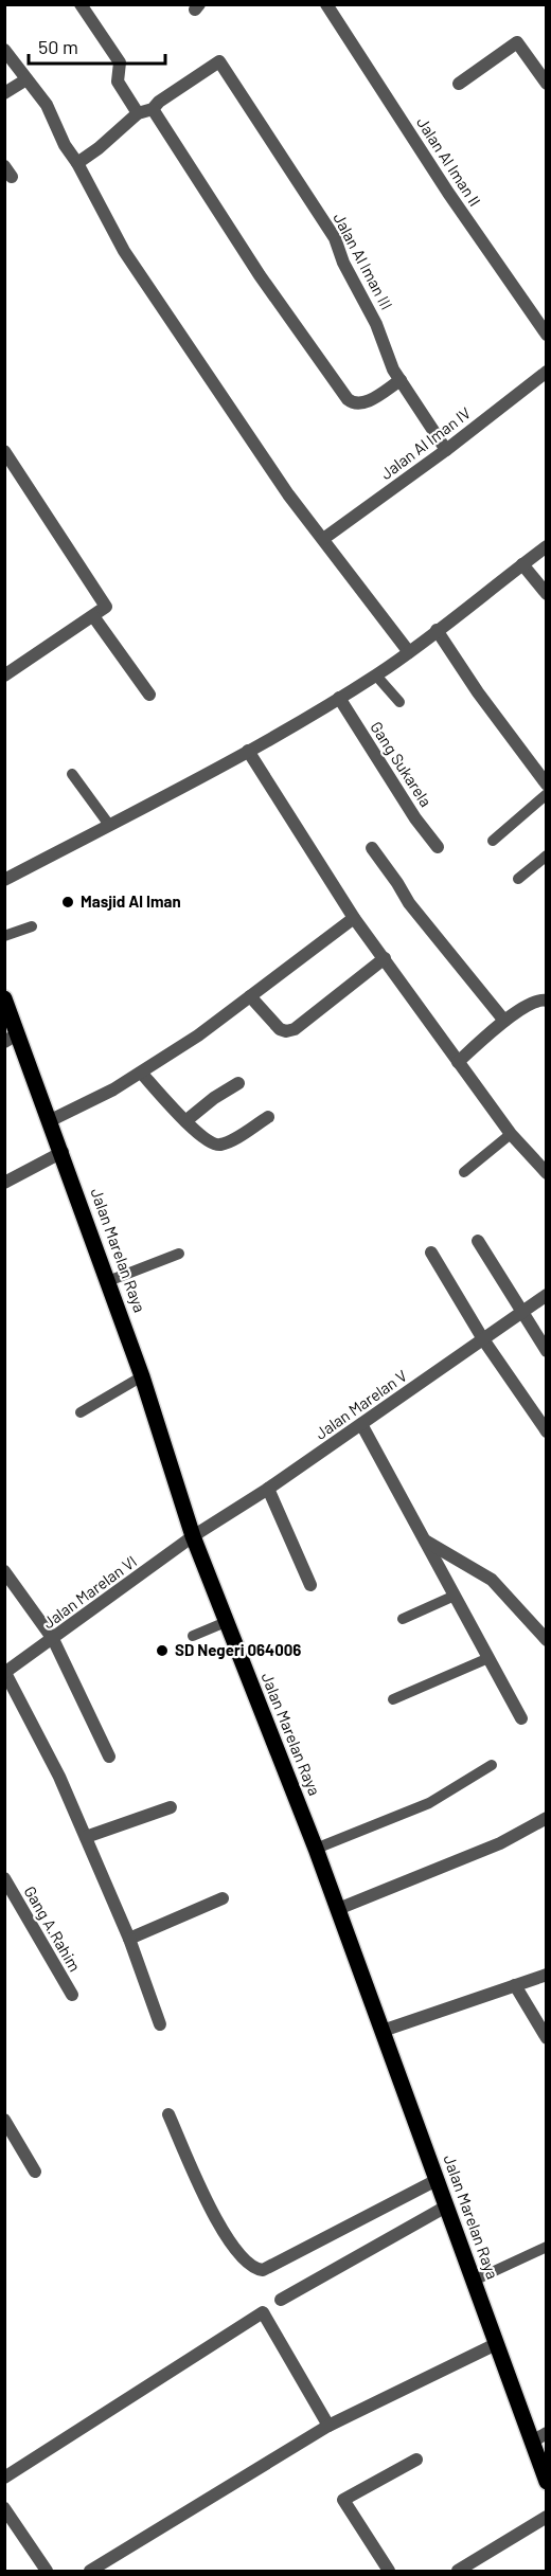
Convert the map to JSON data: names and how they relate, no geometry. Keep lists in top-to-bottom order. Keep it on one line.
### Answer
{"streets":{"main road":["Jalan Marelan Raya"],"street":["Jalan Al Iman II","Jalan Al Iman III","Jalan Al Iman IV","Gang Sukarela","Jalan Marelan V","Jalan Marelan VI","Gang A.Rahim"]},"crossings":[["Jalan Al Iman III","Jalan Al Iman IV"],["Jalan Marelan Raya","Jalan Marelan V"],["Jalan Marelan Raya","Jalan Marelan VI"],["Jalan Marelan V","Jalan Marelan VI"]],"places":["Masjid Al Iman","SD Negeri 064006"],"scale_bar":"50 m"}
